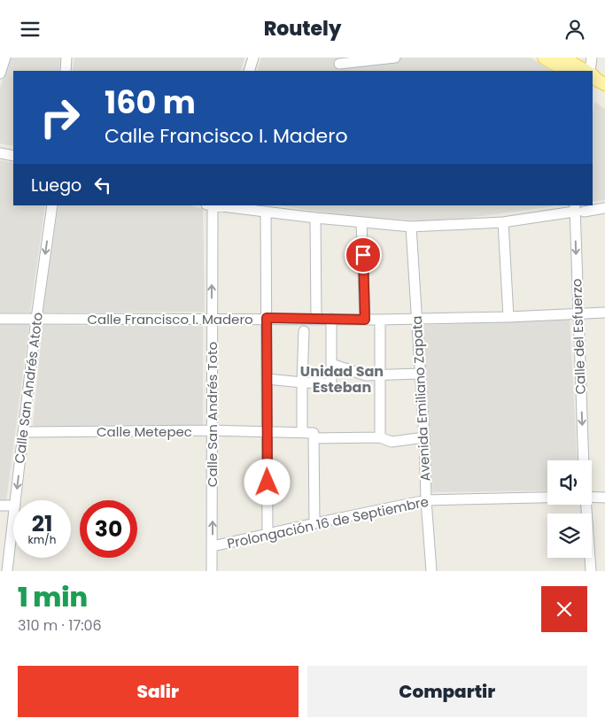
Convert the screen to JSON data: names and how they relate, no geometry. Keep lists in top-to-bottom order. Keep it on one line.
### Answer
{"streets":{"street":["Calle Francisco I. Madero","Calle del Esfuerzo","Calle San Andrés Atoto","Avenida Emiliano Zapata","Calle San Andrés Toto","Calle Metepec","Prolongación 16 de Septiembre"]},"crossings":[["Calle Francisco I. Madero","Calle del Esfuerzo"],["Calle Francisco I. Madero","Calle San Andrés Atoto"],["Calle Francisco I. Madero","Avenida Emiliano Zapata"],["Calle Francisco I. Madero","Calle San Andrés Toto"],["Calle San Andrés Atoto","Calle Metepec"],["Avenida Emiliano Zapata","Prolongación 16 de Septiembre"],["Calle San Andrés Toto","Calle Metepec"],["Calle San Andrés Toto","Prolongación 16 de Septiembre"]],"one_way":["Calle San Andrés Atoto"],"districts":["Unidad San Esteban"],"page":{"header":"Routely","turn":["160 m","Calle Francisco I. Madero"],"then":"Luego","speed":"21 km/h","limit":"30","heading":["1 min","310 m · 17:06"],"buttons":["Salir","Compartir"]}}
